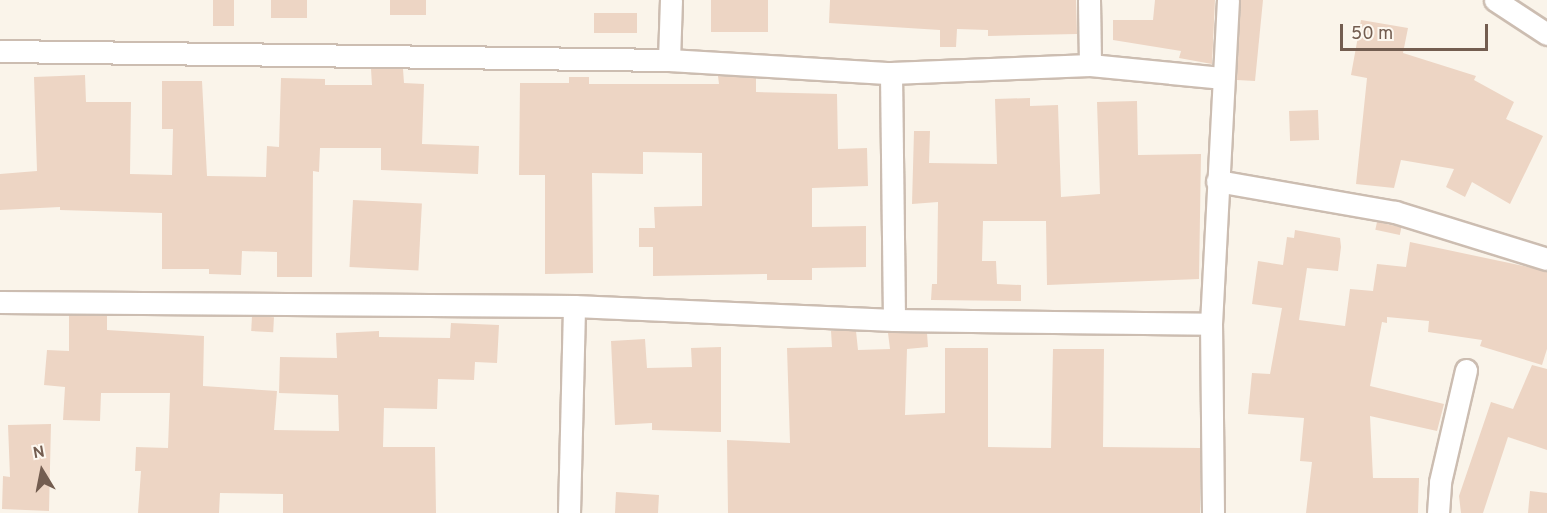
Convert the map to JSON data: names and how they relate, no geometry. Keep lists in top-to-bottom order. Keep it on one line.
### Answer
{"scale_bar":"50 m","north":"top"}
